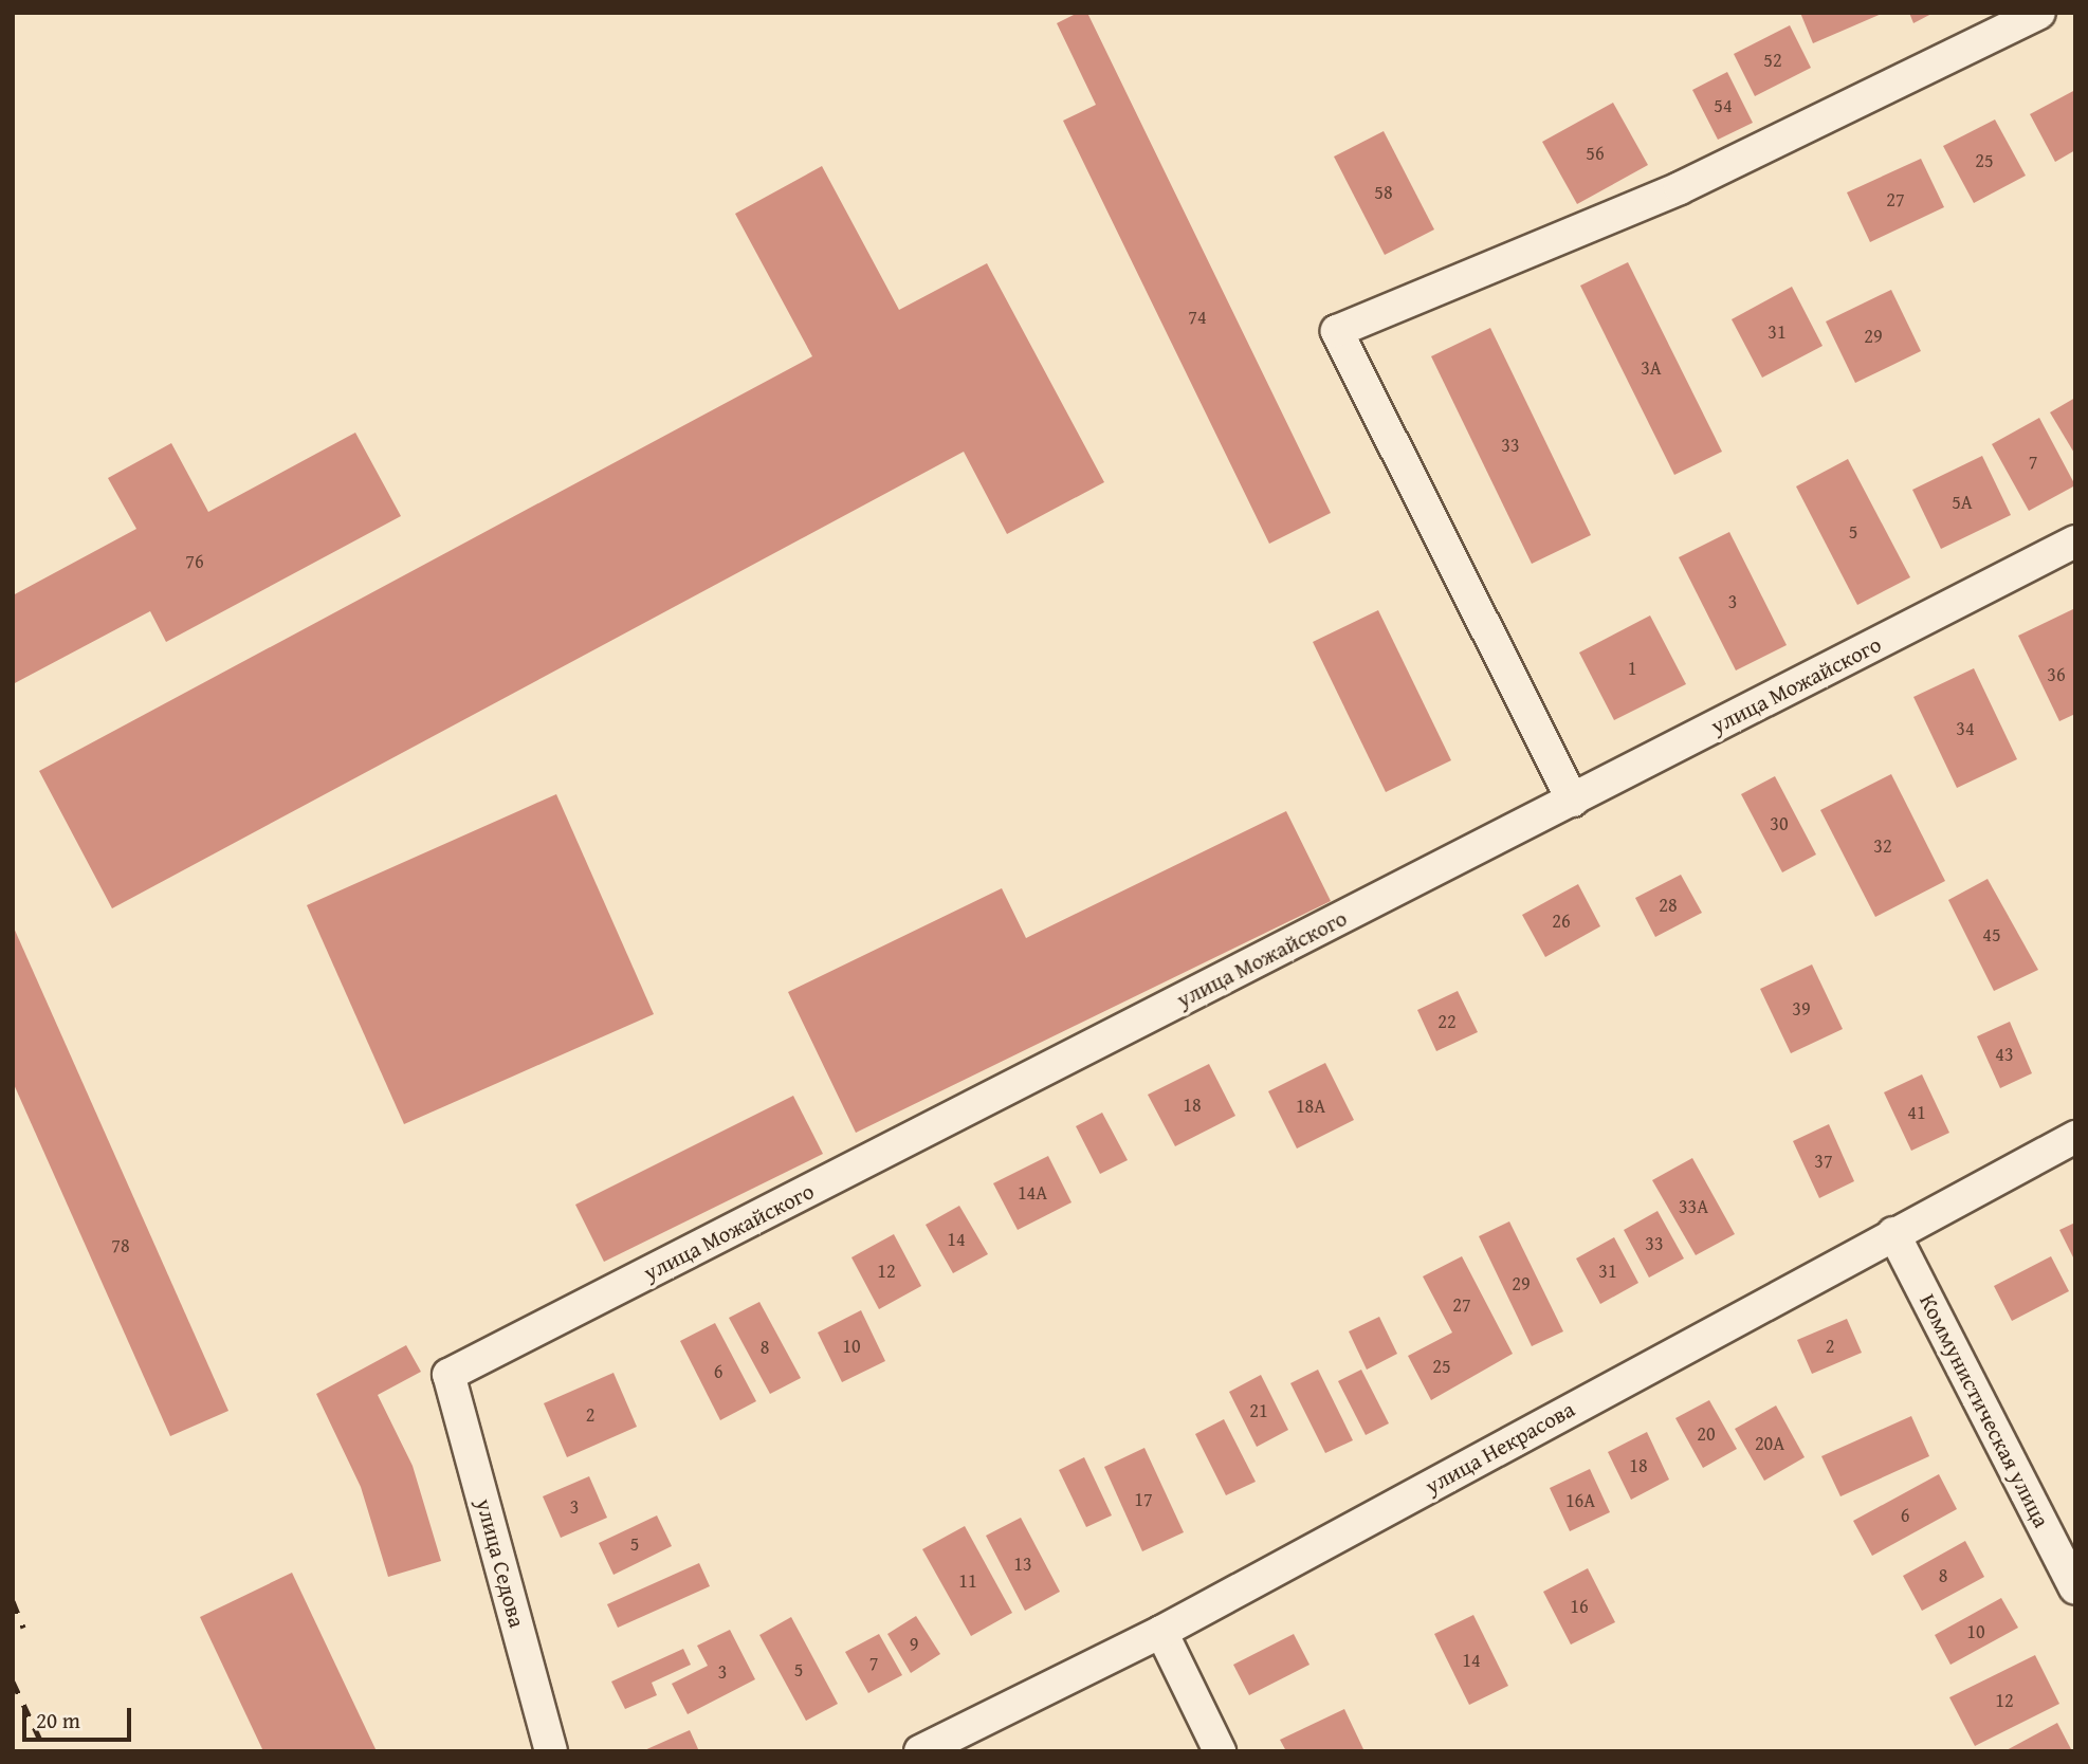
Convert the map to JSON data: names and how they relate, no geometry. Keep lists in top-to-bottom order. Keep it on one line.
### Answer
{"streets":{"street":["улица Можайского","Коммунистическая улица","улица Некрасова","улица Седова"]},"crossings":[["улица Можайского","улица Седова"],["Коммунистическая улица","улица Некрасова"]],"house_numbers":["52","54","56","25","58","27","74","31","29","3А","33","7","5А","5","76","3","1","36","34","30","32","28","26","45","39","22","43","18","18А","41","37","14А","33А","14","33","78","12","31","29","27","10","2","8","25","6","21","2","20","20А","18","17","16А","3","6","5","13","8","11","16","10","9","14","7","5","3","12"],"scale_bar":"20 m"}
